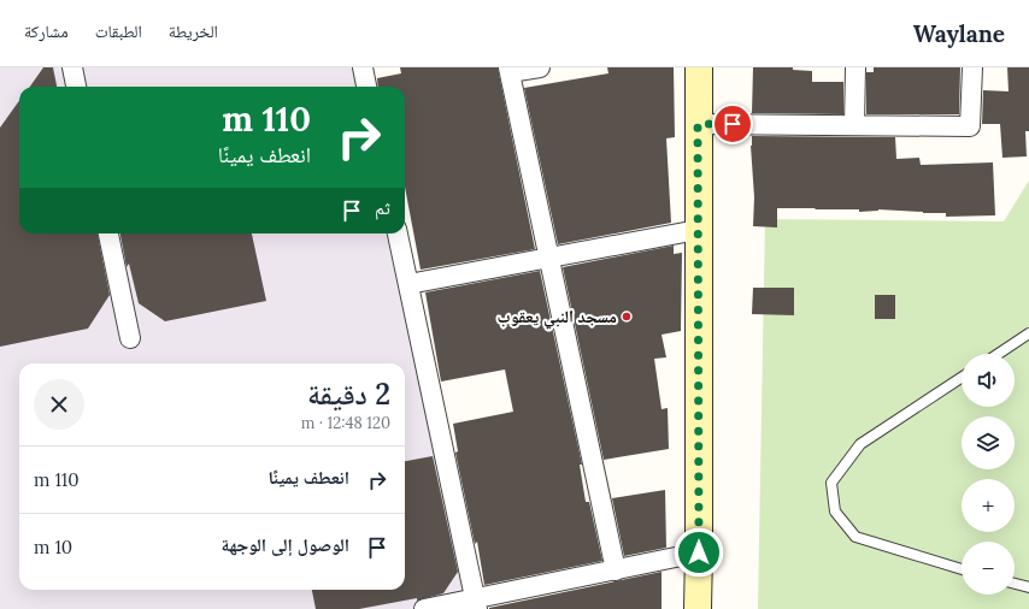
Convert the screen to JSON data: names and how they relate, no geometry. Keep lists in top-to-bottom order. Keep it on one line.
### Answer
{"places":["مسجد النبي يعقوب"],"page":{"header":"Waylane","nav":["الخريطة","الطبقات","مشاركة"],"turn":["110 m","انعطف يمينًا"],"then":"ثم","map_buttons":["+","−"],"heading":["2 دقيقة","120 m · 12:48"],"list":[{"name":"انعطف يمينًا","value":"110 m"},{"name":"الوصول إلى الوجهة","value":"10 m"}]}}
